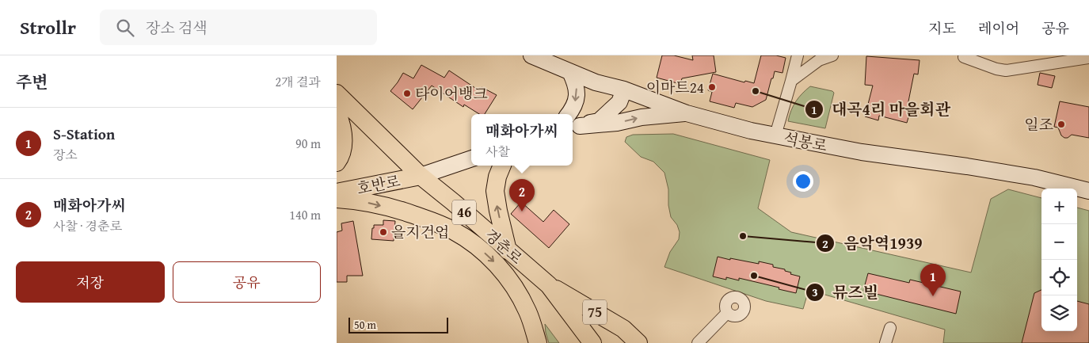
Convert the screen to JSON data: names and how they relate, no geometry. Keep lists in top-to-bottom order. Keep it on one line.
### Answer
{"streets":{"main road":["석봉로","호반로","46","경춘로","75"]},"crossings":[["호반로","경춘로"],["경춘로","75"]],"places":["이마트24","대곡4리 마을회관","타이어뱅크","일조","을지건업","음악역1939","뮤즈빌"],"scale_bar":"50 m","page":{"header":"Strollr","search":"장소 검색","nav":["지도","레이어","공유"],"heading":["주변","2개 결과"],"list":[{"mark":"1","name":"S-Station","note":"장소","value":"90 m"},{"mark":"2","name":"매화아가씨","note":"사찰 · 경춘로","value":"140 m"}],"popup":["매화아가씨","사찰"],"pins":["2","1"],"map_buttons":["+","−"],"buttons":["저장","공유"],"scale":"50 m"}}
